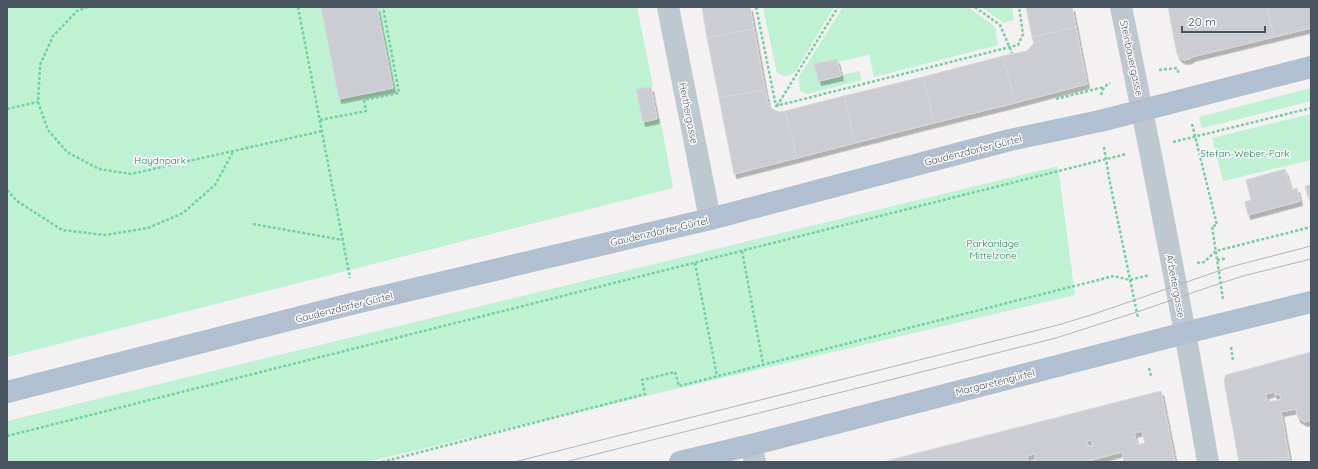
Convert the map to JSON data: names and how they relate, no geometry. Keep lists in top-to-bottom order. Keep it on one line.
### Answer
{"streets":{"main road":["Gaudenzdorfer Gürtel","Margaretengürtel"],"street":["Steinbauergasse","Herthergasse","Arbeitergasse"]},"crossings":[["Steinbauergasse","Gaudenzdorfer Gürtel"],["Steinbauergasse","Arbeitergasse"],["Herthergasse","Gaudenzdorfer Gürtel"],["Gaudenzdorfer Gürtel","Arbeitergasse"],["Arbeitergasse","Margaretengürtel"]],"parks":["Stefan-Weber-Park","Haydnpark","Parkanlage Mittelzone"],"scale_bar":"20 m"}
